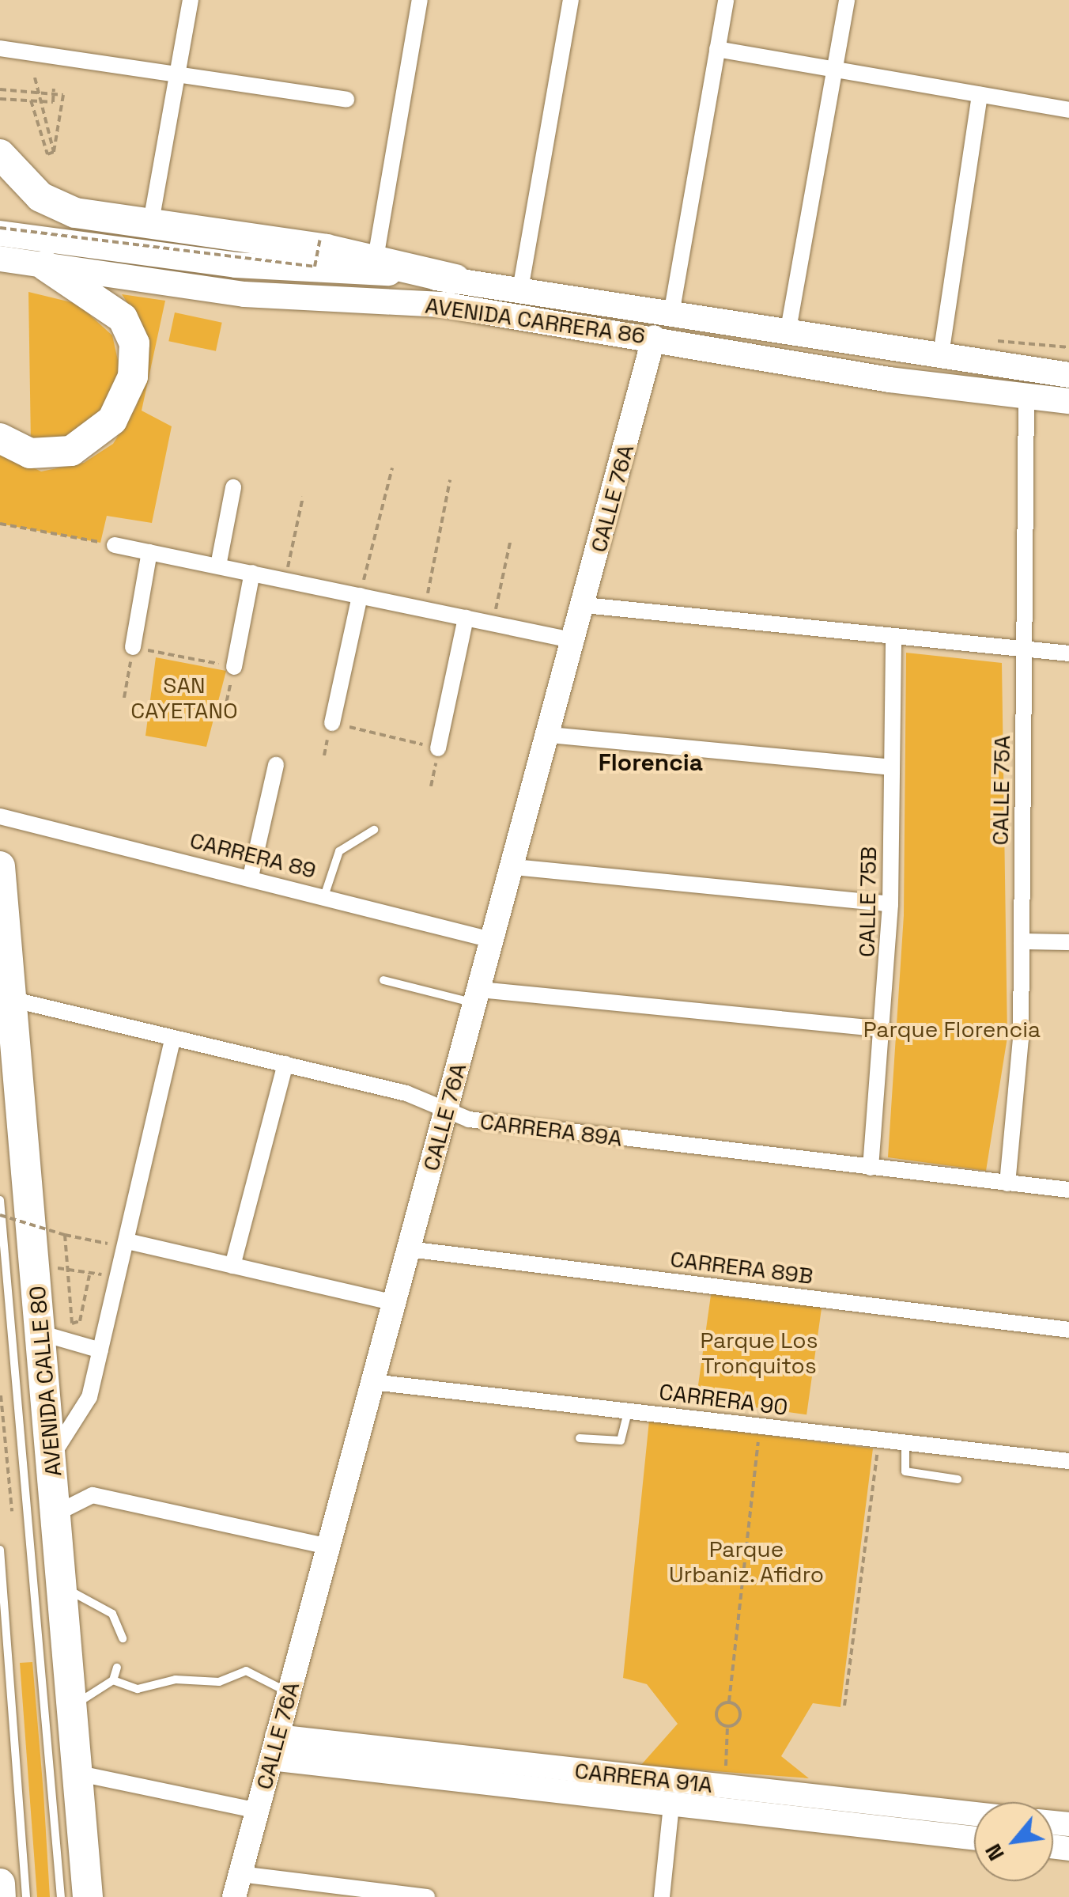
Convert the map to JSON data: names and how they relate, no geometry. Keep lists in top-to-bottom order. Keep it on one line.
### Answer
{"streets":{"highway":["AVENIDA CALLE 80"],"main road":["AVENIDA CARRERA 86"],"street":["CALLE 76A","CALLE 75A","CARRERA 89","CALLE 75B","CARRERA 89A","CARRERA 89B","CARRERA 90","CARRERA 91A"]},"crossings":[["AVENIDA CARRERA 86","CALLE 76A"],["AVENIDA CARRERA 86","CALLE 75A"],["CALLE 76A","CARRERA 89"],["CALLE 76A","CARRERA 89A"],["CALLE 76A","CARRERA 89B"],["CALLE 76A","CARRERA 90"],["CALLE 76A","CARRERA 91A"],["CALLE 75A","CARRERA 89A"],["CALLE 75B","CARRERA 89A"],["CARRERA 89A","AVENIDA CALLE 80"]],"districts":["Florencia"],"parks":["SAN CAYETANO","Parque Florencia","Parque Los Tronquitos","Parque Urbaniz. Afidro"],"north":"bottom left"}
